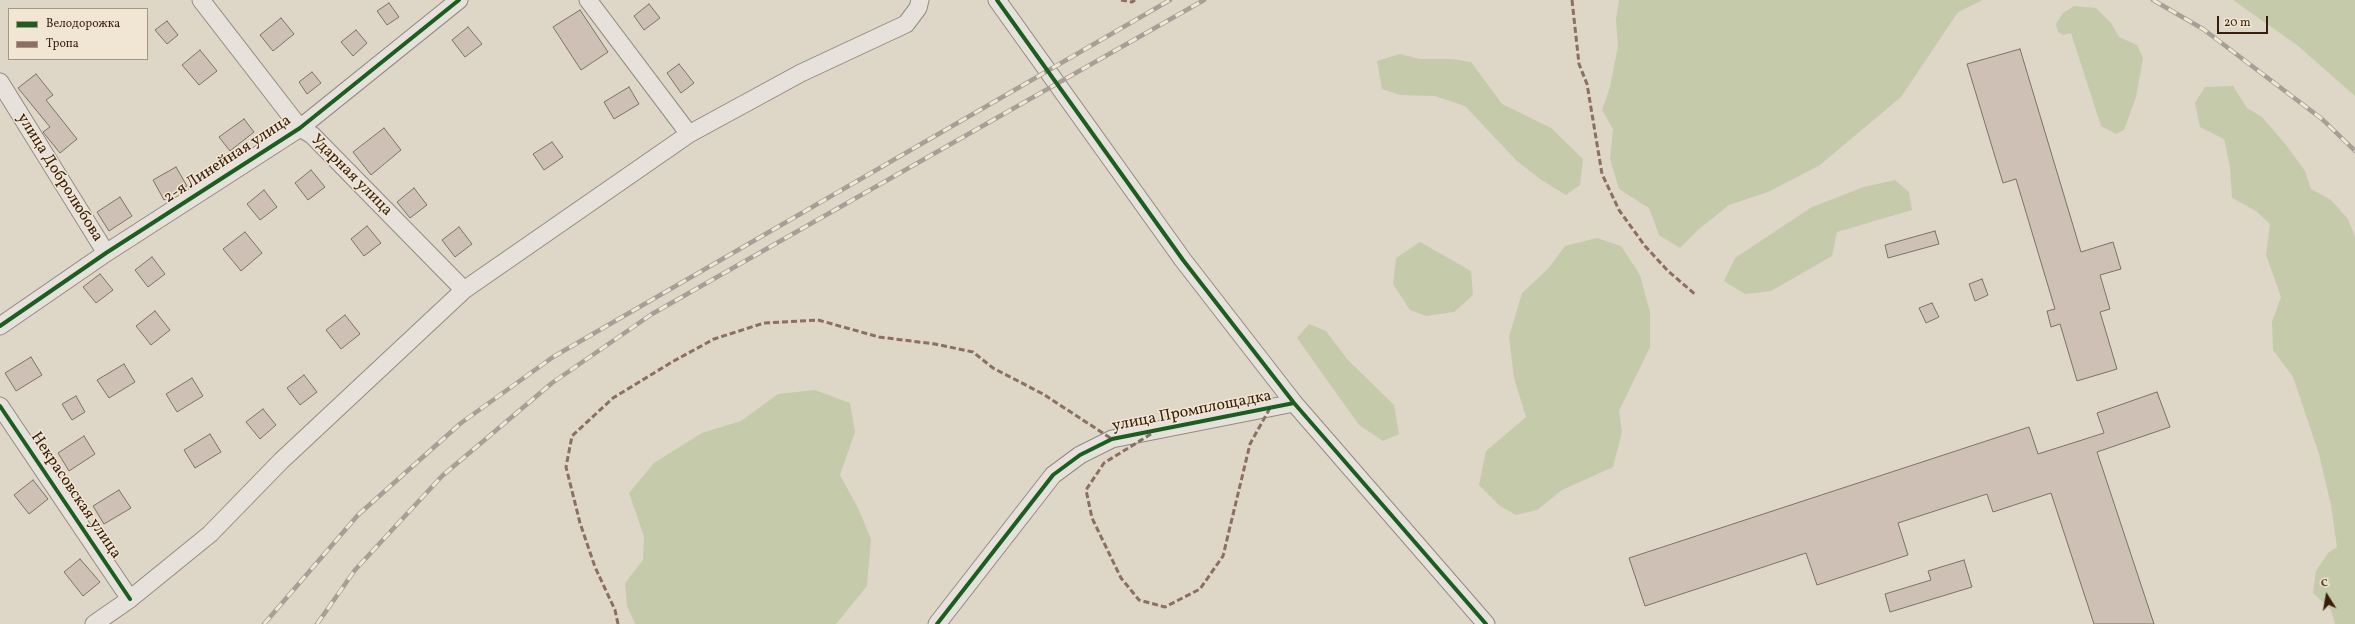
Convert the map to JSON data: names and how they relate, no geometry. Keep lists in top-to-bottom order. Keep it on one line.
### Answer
{"streets":{"street":["2-я Линейная улица","Ударная улица","улица Добролюбова","улица Промплощадка","Некрасовская улица"]},"crossings":[["2-я Линейная улица","Ударная улица"],["2-я Линейная улица","улица Добролюбова"]],"legend":["Велодорожка","Тропа"],"scale_bar":"20 m","north":"top"}
